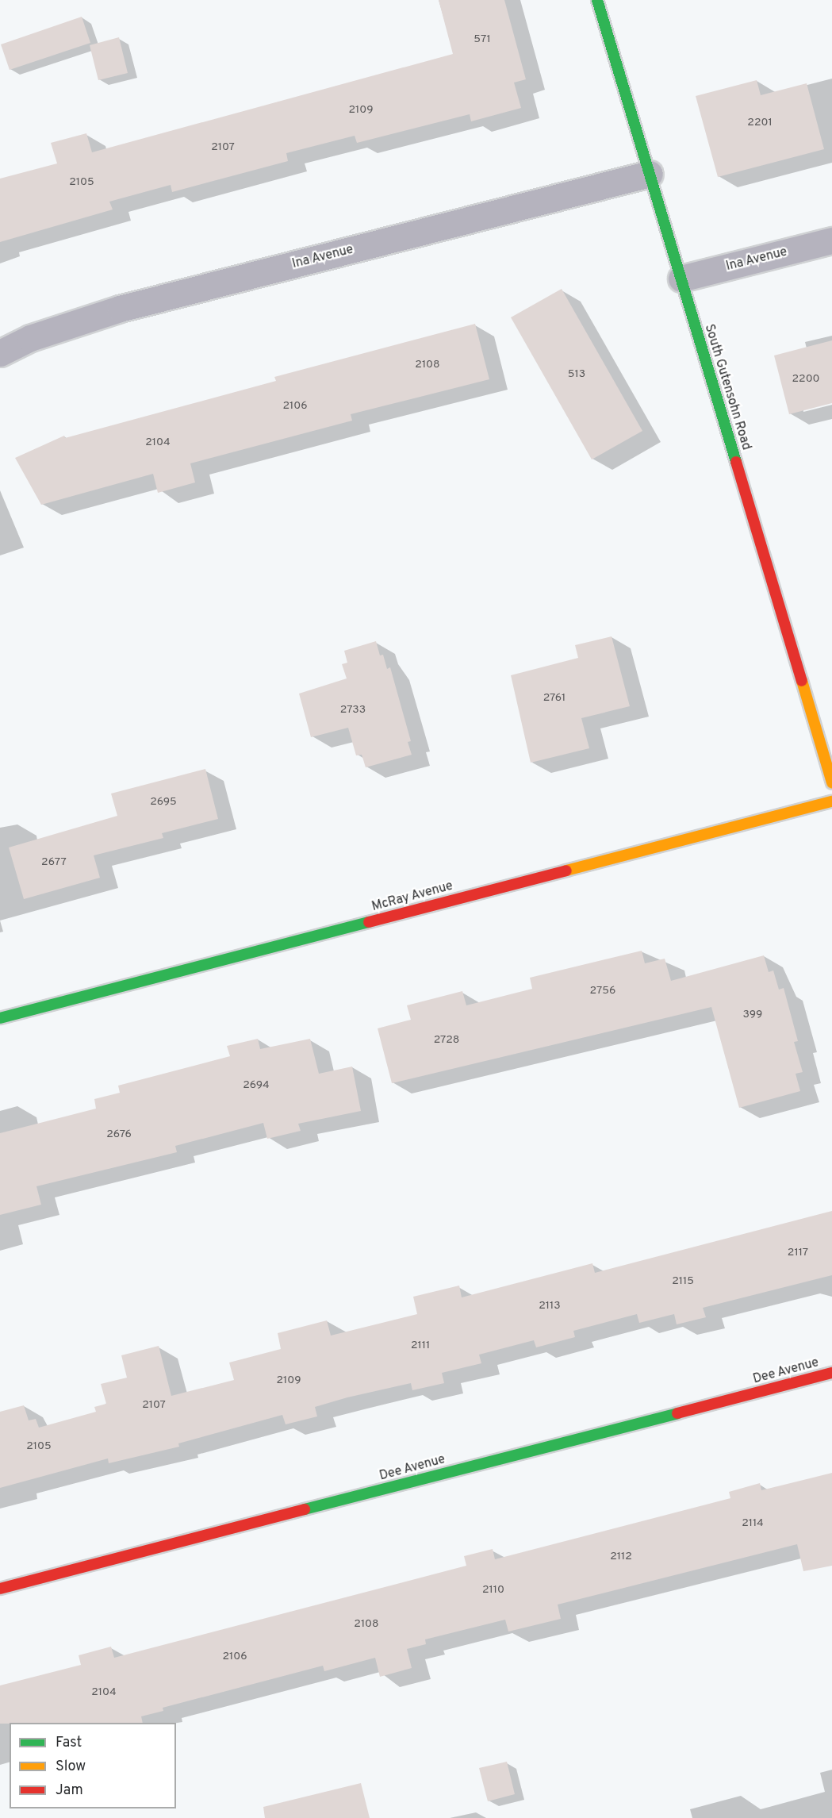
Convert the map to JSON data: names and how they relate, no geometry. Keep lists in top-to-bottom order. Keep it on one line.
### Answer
{"streets":{"street":["Ina Avenue","South Gutensohn Road","McRay Avenue","Dee Avenue"]},"crossings":[["Ina Avenue","South Gutensohn Road"]],"house_numbers":["571","2109","2201","2107","2105","2108","513","2200","2106","2104","2761","2733","2695","2677","2756","399","2728","2694","2676","2117","2115","2113","2111","2109","2107","2105","2114","2112","2110","2108","2106","2104"],"legend":["Fast","Slow","Jam"]}
